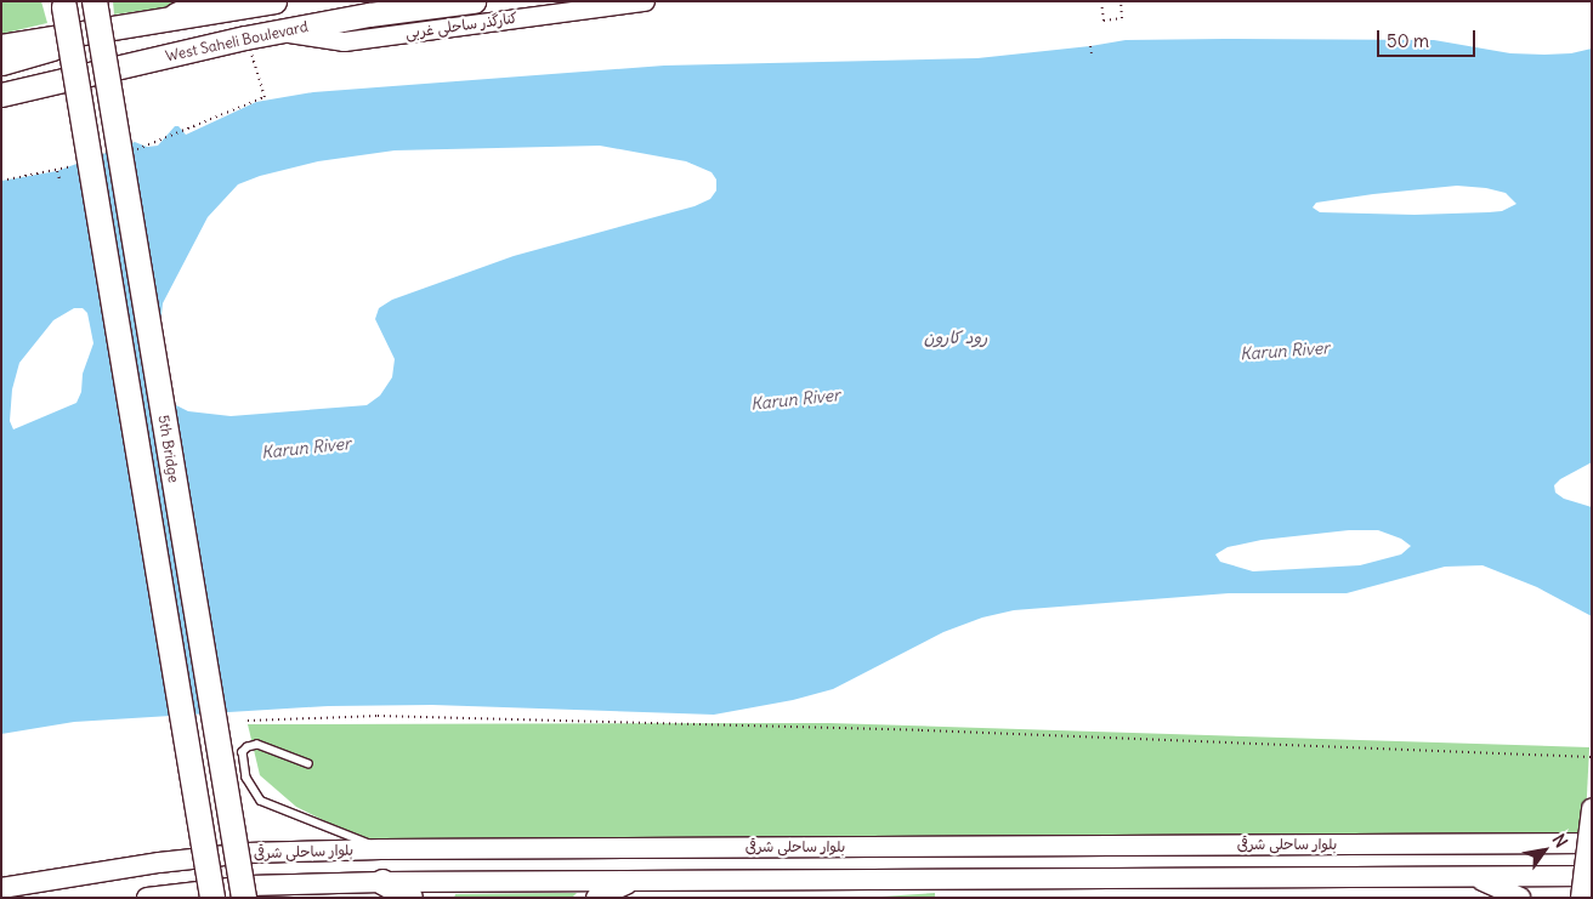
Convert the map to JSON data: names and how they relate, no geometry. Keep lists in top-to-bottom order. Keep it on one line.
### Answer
{"streets":{"highway":["5th Bridge"],"main road":["West Saheli Boulevard","بلوار ساحلی شرقی"],"street":["کنارگذر ساحلی غربی"]},"crossings":[["کنارگذر ساحلی غربی","West Saheli Boulevard"]],"water":["رود کارون","Karun River"],"scale_bar":"50 m","north":"top right"}
